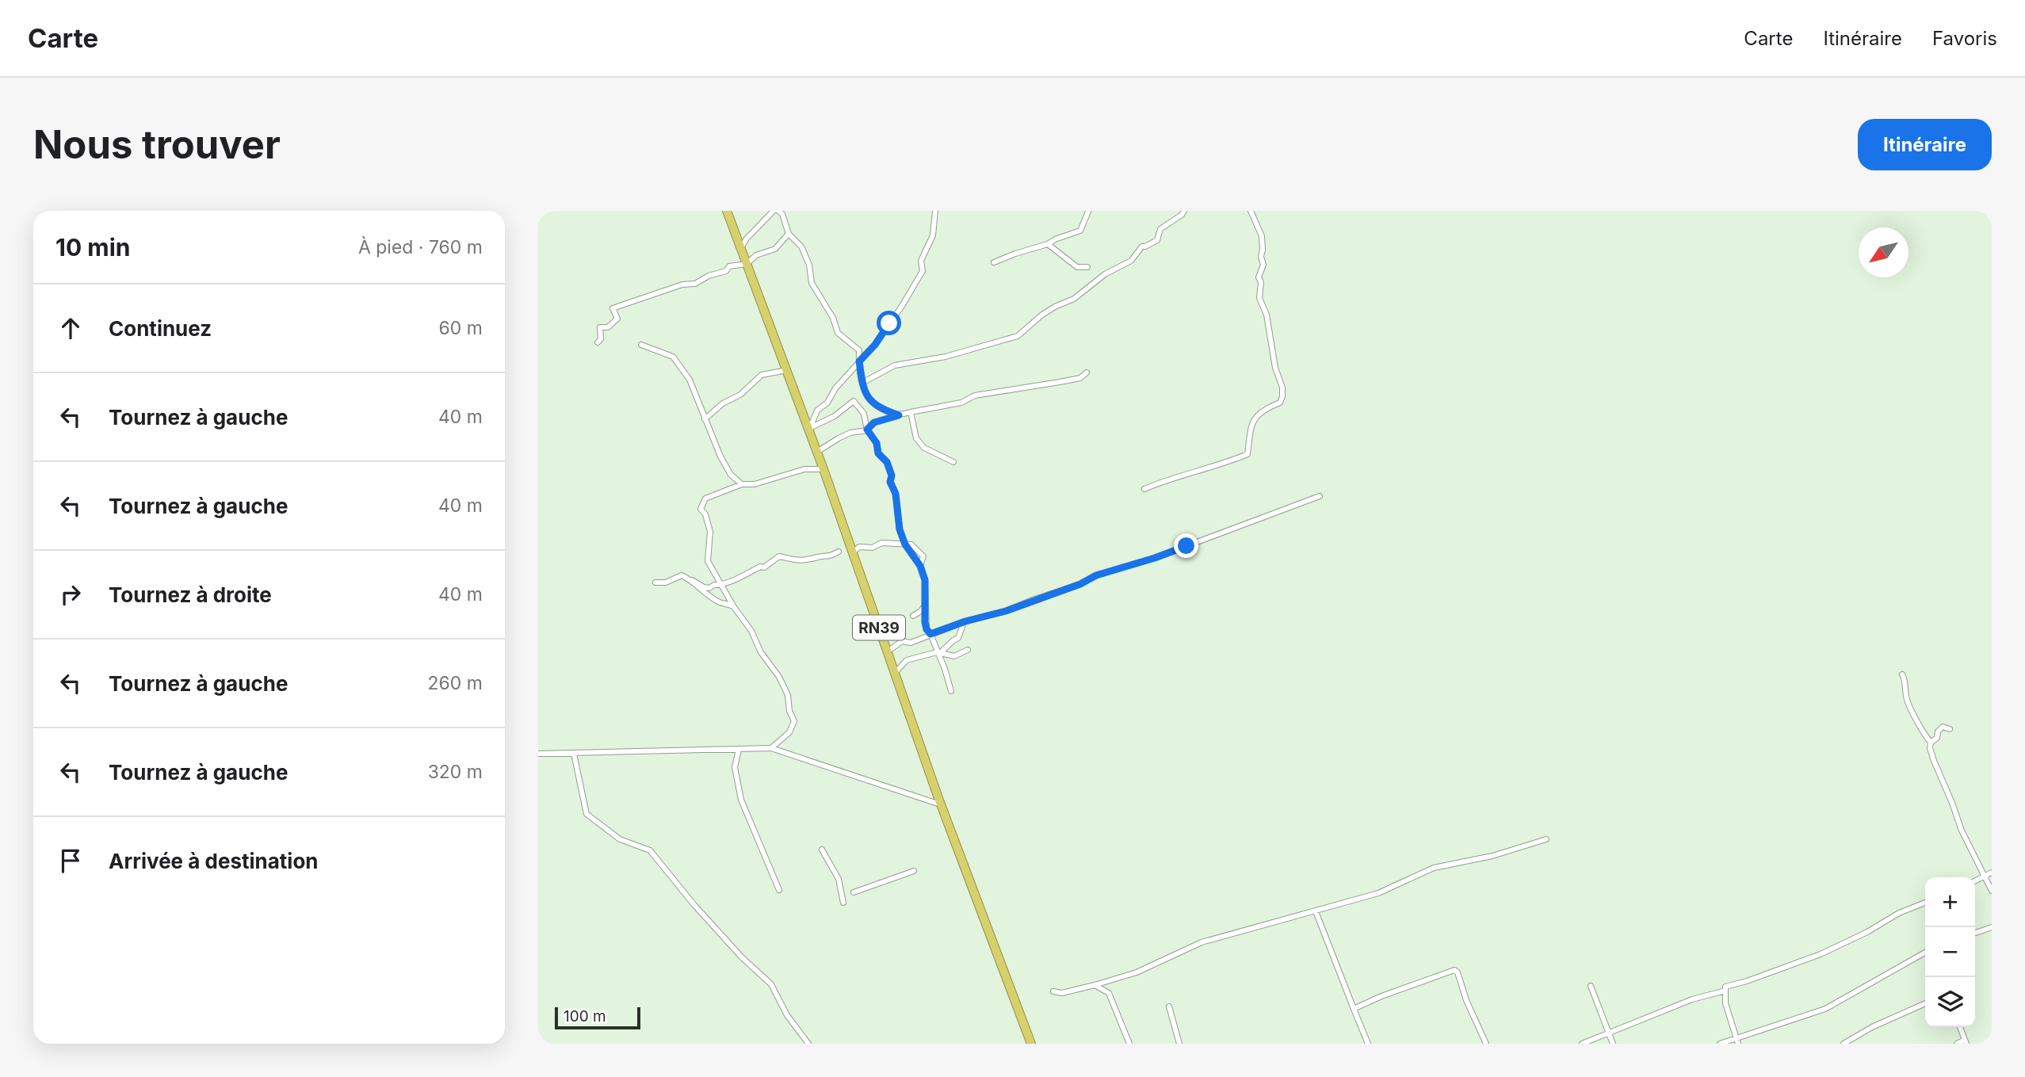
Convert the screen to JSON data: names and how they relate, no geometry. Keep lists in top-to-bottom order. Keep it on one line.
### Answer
{"streets":{"highway":["RN39"]},"scale_bar":"100 m","north":"bottom left","page":{"header":"Carte","nav":["Carte","Itinéraire","Favoris"],"buttons":"Itinéraire","title":"Nous trouver","heading":["10 min","À pied · 760 m"],"list":[["Continuez","60 m"],["Tournez à gauche","40 m"],["Tournez à gauche","40 m"],["Tournez à droite","40 m"],["Tournez à gauche","260 m"],["Tournez à gauche","320 m"],"Arrivée à destination"],"map_buttons":["+","−"],"scale":"100 m"}}
